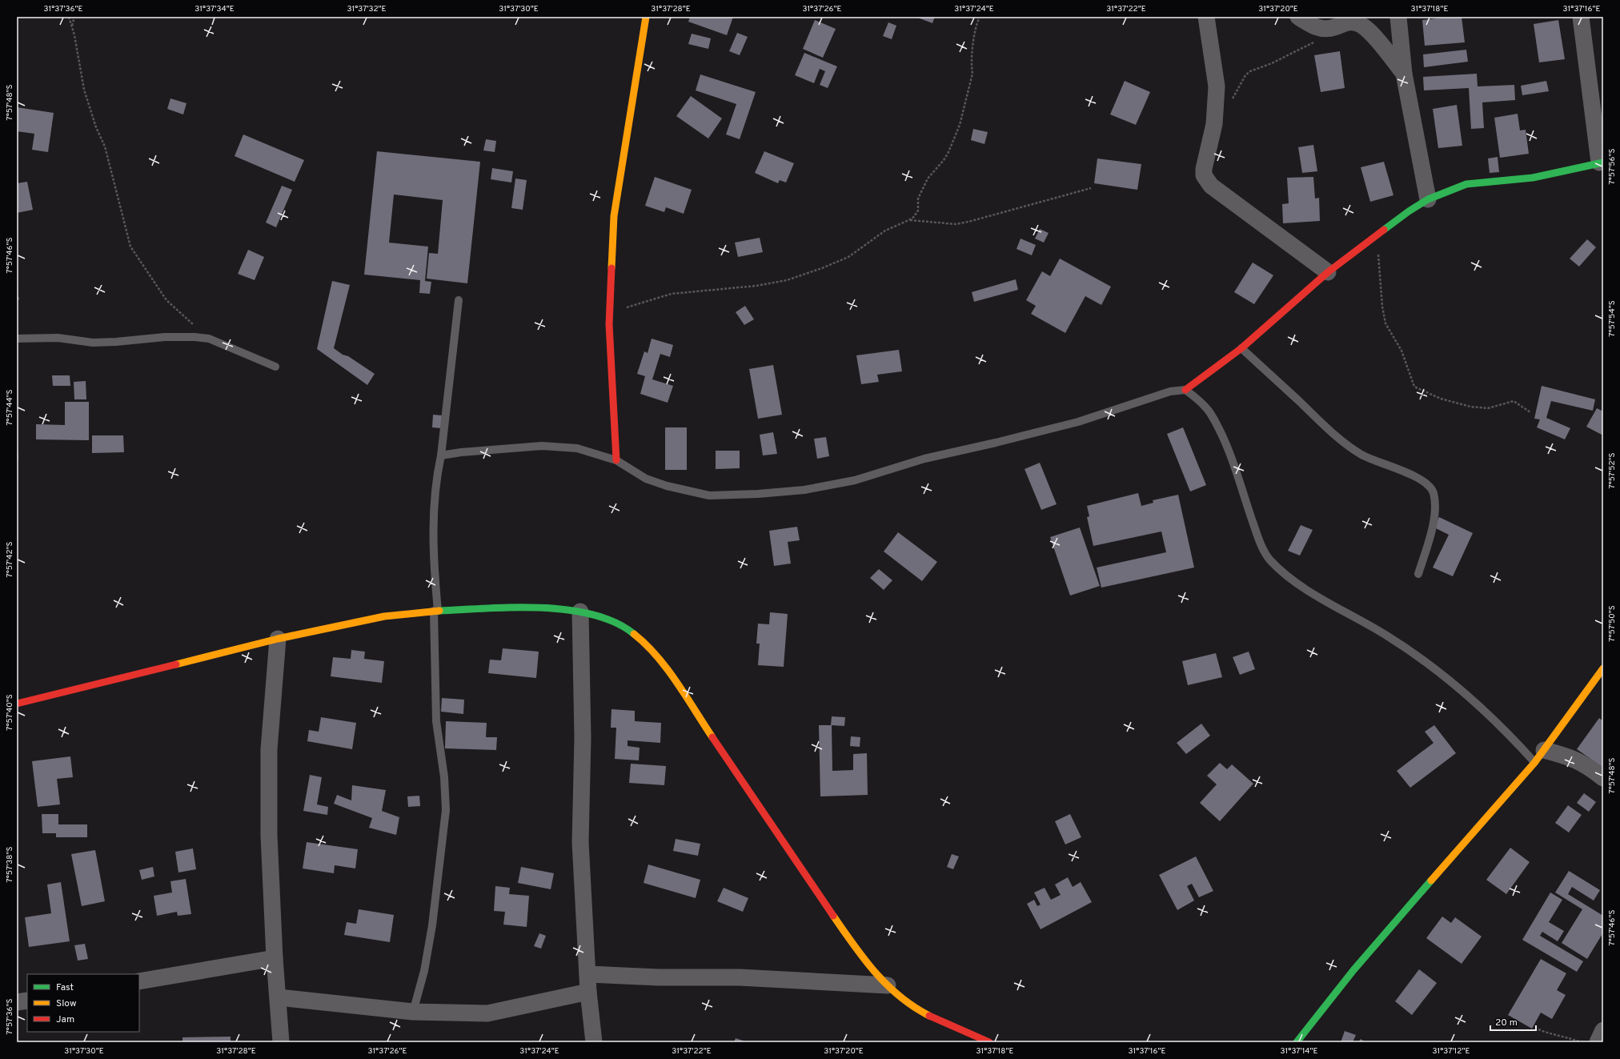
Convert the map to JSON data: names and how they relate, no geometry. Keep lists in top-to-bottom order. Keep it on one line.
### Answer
{"legend":["Fast","Slow","Jam"],"scale_bar":"20 m","coordinates":["31°37'36\"E","31°37'34\"E","31°37'32\"E","31°37'30\"E","31°37'28\"E","31°37'26\"E","31°37'24\"E","31°37'22\"E","31°37'20\"E","31°37'18\"E","31°37'16\"E","7°57'48\"S","7°57'56\"S","7°57'46\"S","7°57'54\"S","7°57'44\"S","7°57'52\"S","7°57'42\"S","7°57'50\"S","7°57'40\"S","7°57'38\"S","7°57'36\"S","31°37'14\"E","31°37'12\"E"]}
